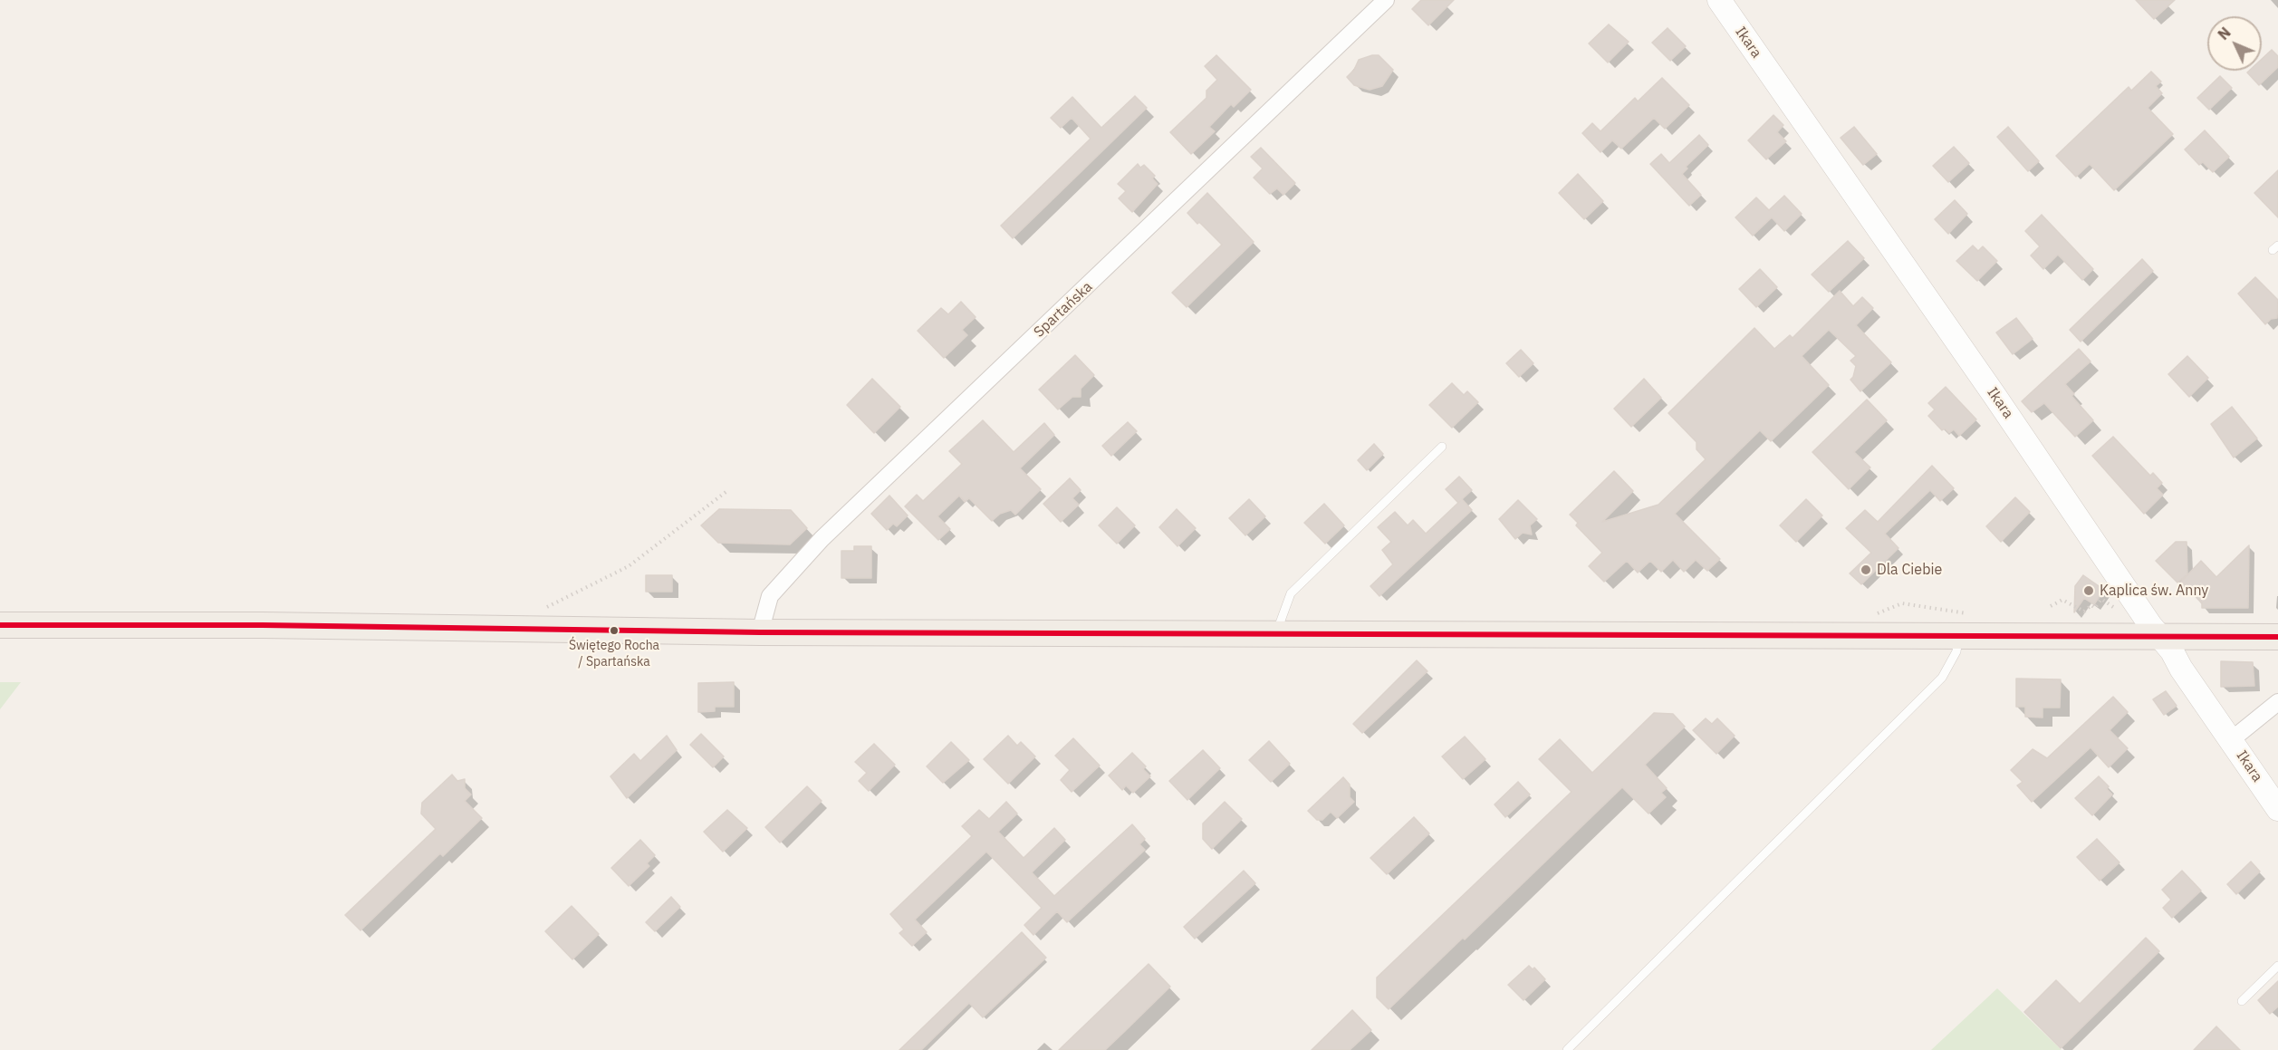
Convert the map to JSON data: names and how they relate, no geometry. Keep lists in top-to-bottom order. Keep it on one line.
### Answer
{"streets":{"street":["Ikara","Spartańska"]},"places":["Dla Ciebie","Kaplica św. Anny","Świętego Rocha / Spartańska"],"north":"top left"}
